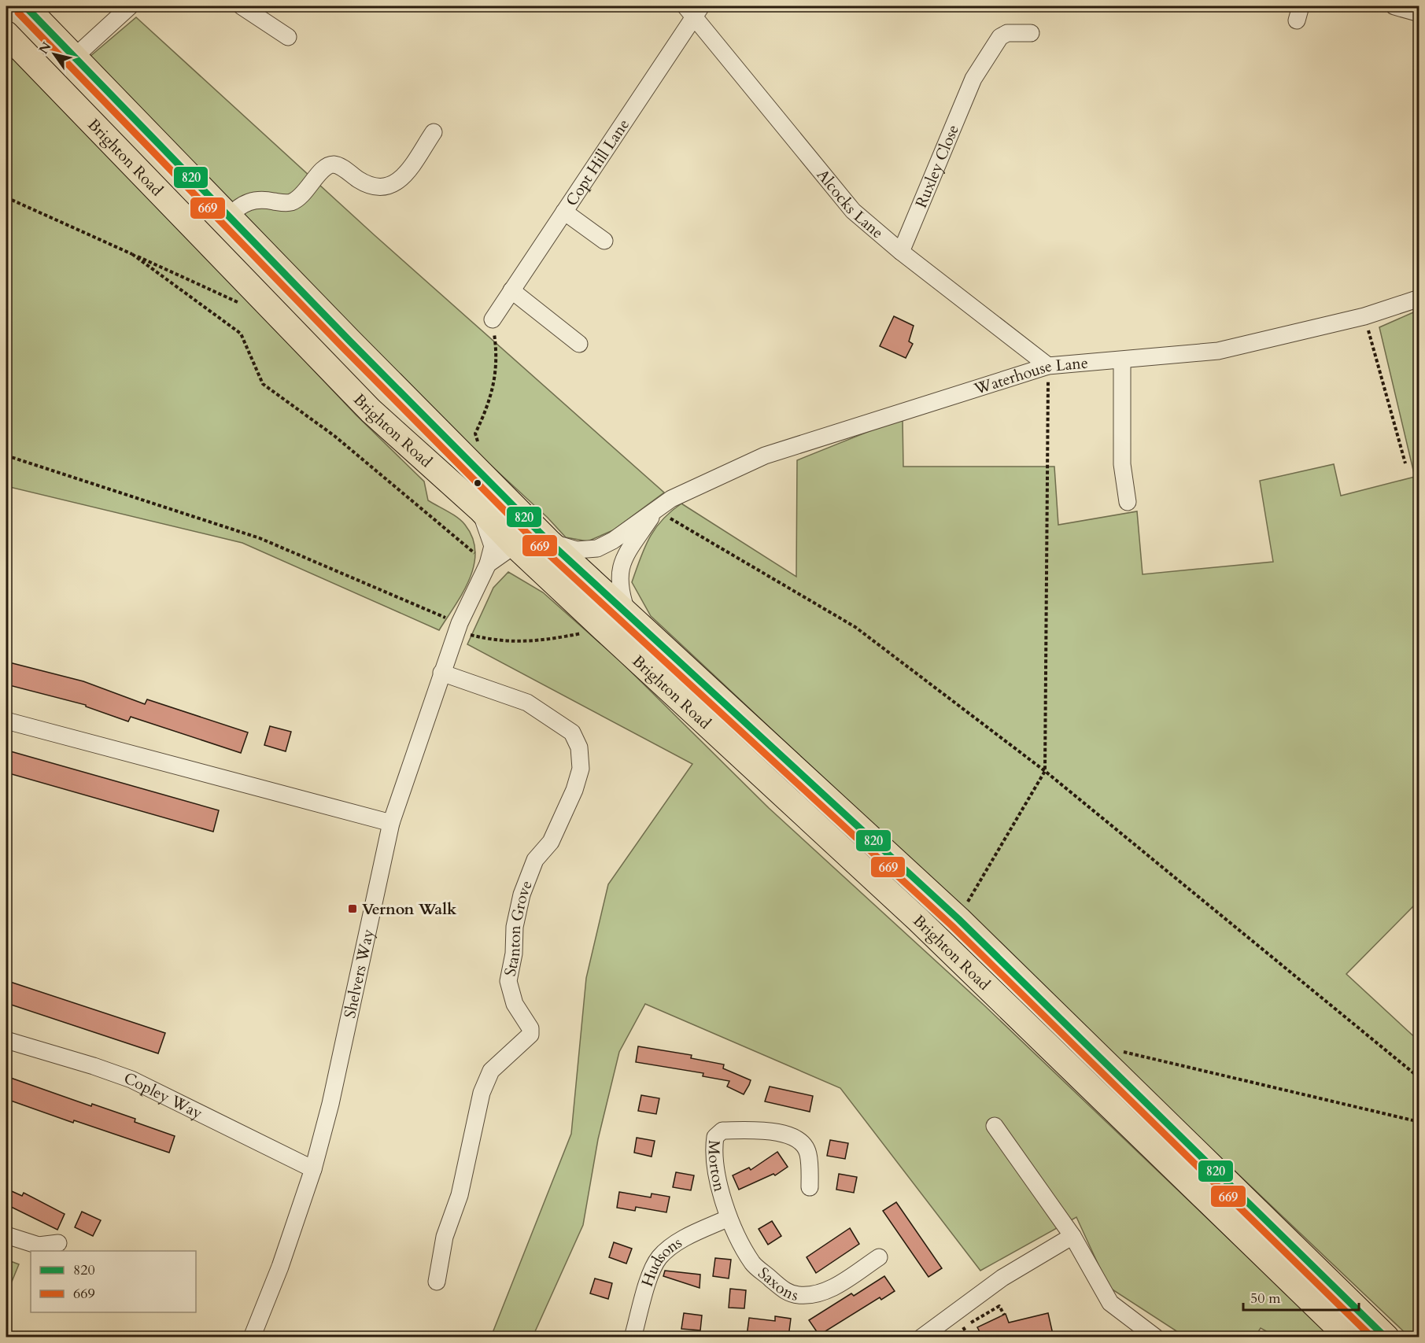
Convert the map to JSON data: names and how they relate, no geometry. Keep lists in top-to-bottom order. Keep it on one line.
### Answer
{"streets":{"highway":["Brighton Road"],"street":["Copt Hill Lane","Ruxley Close","Alcocks Lane","Waterhouse Lane","Stanton Grove","Shelvers Way","Copley Way","Morton","Hudsons","Saxons"]},"crossings":[["Brighton Road","Waterhouse Lane"],["Brighton Road","Shelvers Way"],["Copt Hill Lane","Alcocks Lane"],["Ruxley Close","Alcocks Lane"],["Alcocks Lane","Waterhouse Lane"],["Stanton Grove","Shelvers Way"],["Shelvers Way","Copley Way"],["Morton","Hudsons"],["Morton","Saxons"],["Hudsons","Saxons"]],"places":{"transit":["Vernon Walk"]},"lines":["transit line 820","transit line 669"],"legend":["820","669"],"scale_bar":"50 m","north":"top left"}
